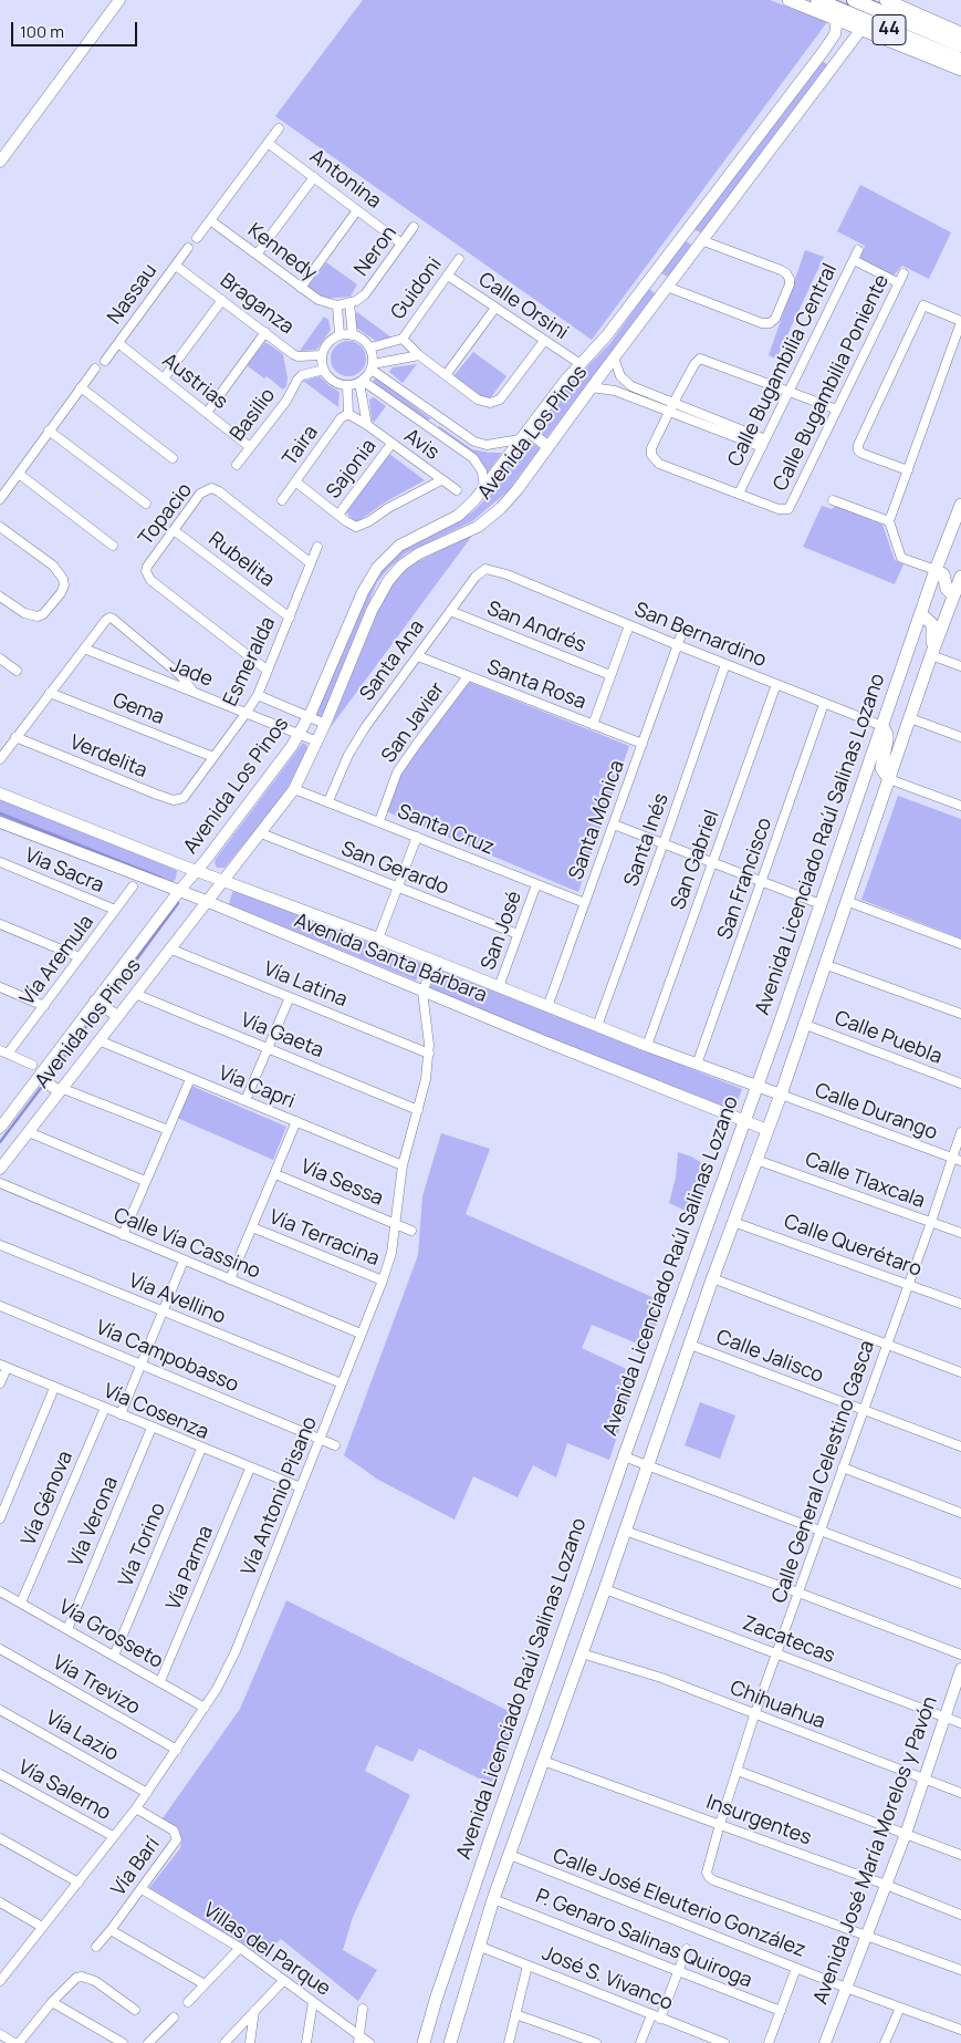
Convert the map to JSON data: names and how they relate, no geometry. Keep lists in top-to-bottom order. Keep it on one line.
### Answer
{"streets":{"main road":["44","Avenida Licenciado Raúl Salinas Lozano"],"street":["Antonina","Neron","Kennedy","Guidoni","Nassau","Braganza","Calle Orsini","Calle Bugambilia Central","Austrias","Calle Bugambilia Poniente","Basilio","Avenida Los Pinos","Avis","Taira","Sajonia","Topacio","Rubelita","San Andrés","San Bernardino","Santa Ana","Esmeralda","Jade","Santa Rosa","Gema","San Javier","Verdelita","Santa Mónica","Santa Cruz","Santa Inés","San Gabriel","San Gerardo","Via Sacra","San Francisco","San José","Avenida Santa Bárbara","Vía Aremula","Vía Latina","Avenida los Pinos","Vía Gaeta","Calle Puebla","Vía Capri","Calle Durango","Calle Tlaxcala","Vía Sessa","Vía Terracina","Calle Vía Cassino","Calle Querétaro","Vía Avellino","Vía Campobasso","Calle Jalisco","Vía Cosenza","Calle General Celestino Gasca","Vía Antonio Pisano","Vía Génova","Vía Verona","Vía Torino","Vía Parma","Vía Grosseto","Zacatecas","Vía Trevizo","Chihuahua","Vía Lazio","Vía Salerno","Insurgentes","Avenida José María Morelos y Pavón","Vía Barí","Calle José Eleuterio González","P. Genaro Salinas Quiroga","Villas del Parque","José S. Vivanco"]},"crossings":[["Antonina","Neron"],["Guidoni","Calle Orsini"],["Nassau","Braganza"],["Nassau","Austrias"],["Braganza","Basilio"],["Calle Orsini","Avenida Los Pinos"],["Calle Bugambilia Central","Calle Bugambilia Poniente"],["Austrias","Basilio"],["Avenida Los Pinos","Jade"],["Avenida Los Pinos","Santa Cruz"],["Avenida Los Pinos","San Gerardo"],["Avenida Los Pinos","Avenida Santa Bárbara"],["Avenida Los Pinos","Avenida los Pinos"],["Avis","Taira"],["Avis","Sajonia"],["Topacio","Rubelita"],["Topacio","Esmeralda"],["Rubelita","Esmeralda"],["San Andrés","Santa Ana"],["San Bernardino","Santa Ana"],["San Bernardino","Santa Mónica"],["San Bernardino","Santa Inés"],["San Bernardino","Avenida Licenciado Raúl Salinas Lozano"],["San Bernardino","San Gabriel"],["San Bernardino","San Francisco"],["Santa Ana","Santa Rosa"],["Santa Ana","Santa Cruz"],["Esmeralda","Jade"],["Esmeralda","Gema"],["Esmeralda","Verdelita"],["Santa Rosa","San Javier"],["Santa Rosa","Santa Mónica"],["San Javier","Santa Cruz"],["Santa Mónica","Santa Cruz"],["Santa Mónica","Avenida Santa Bárbara"],["Santa Cruz","San José"],["Santa Inés","Avenida Santa Bárbara"],["Avenida Licenciado Raúl Salinas Lozano","Avenida Santa Bárbara"],["San Gabriel","Avenida Santa Bárbara"],["San Gerardo","San José"],["Via Sacra","Vía Aremula"],["San Francisco","Avenida Santa Bárbara"],["San José","Avenida Santa Bárbara"],["Avenida Santa Bárbara","Avenida los Pinos"],["Avenida Santa Bárbara","Calle Durango"],["Avenida Santa Bárbara","Vía Antonio Pisano"],["Vía Latina","Avenida los Pinos"],["Vía Latina","Vía Antonio Pisano"],["Avenida los Pinos","Vía Gaeta"],["Avenida los Pinos","Vía Capri"],["Vía Gaeta","Vía Antonio Pisano"],["Vía Capri","Vía Antonio Pisano"],["Calle Durango","Calle General Celestino Gasca"],["Calle Tlaxcala","Calle General Celestino Gasca"],["Vía Sessa","Vía Antonio Pisano"],["Vía Terracina","Vía Antonio Pisano"],["Calle Vía Cassino","Vía Antonio Pisano"],["Calle Querétaro","Calle General Celestino Gasca"],["Vía Avellino","Vía Antonio Pisano"],["Vía Campobasso","Vía Antonio Pisano"],["Calle Jalisco","Calle General Celestino Gasca"],["Vía Cosenza","Vía Antonio Pisano"],["Vía Cosenza","Vía Génova"],["Vía Cosenza","Vía Verona"],["Vía Cosenza","Vía Torino"],["Vía Cosenza","Vía Parma"],["Calle General Celestino Gasca","Zacatecas"],["Calle General Celestino Gasca","Chihuahua"],["Calle General Celestino Gasca","Insurgentes"],["Calle General Celestino Gasca","Avenida José María Morelos y Pavón"],["Vía Antonio Pisano","Vía Grosseto"],["Vía Antonio Pisano","Vía Trevizo"],["Vía Antonio Pisano","Vía Lazio"],["Vía Antonio Pisano","Vía Salerno"],["Vía Antonio Pisano","Vía Barí"],["Vía Génova","Vía Grosseto"],["Vía Verona","Vía Grosseto"],["Vía Torino","Vía Grosseto"],["Vía Parma","Vía Grosseto"],["Zacatecas","Avenida José María Morelos y Pavón"],["Chihuahua","Avenida José María Morelos y Pavón"],["Insurgentes","Avenida José María Morelos y Pavón"],["Avenida José María Morelos y Pavón","Calle José Eleuterio González"],["Vía Barí","Villas del Parque"]],"scale_bar":"100 m"}
